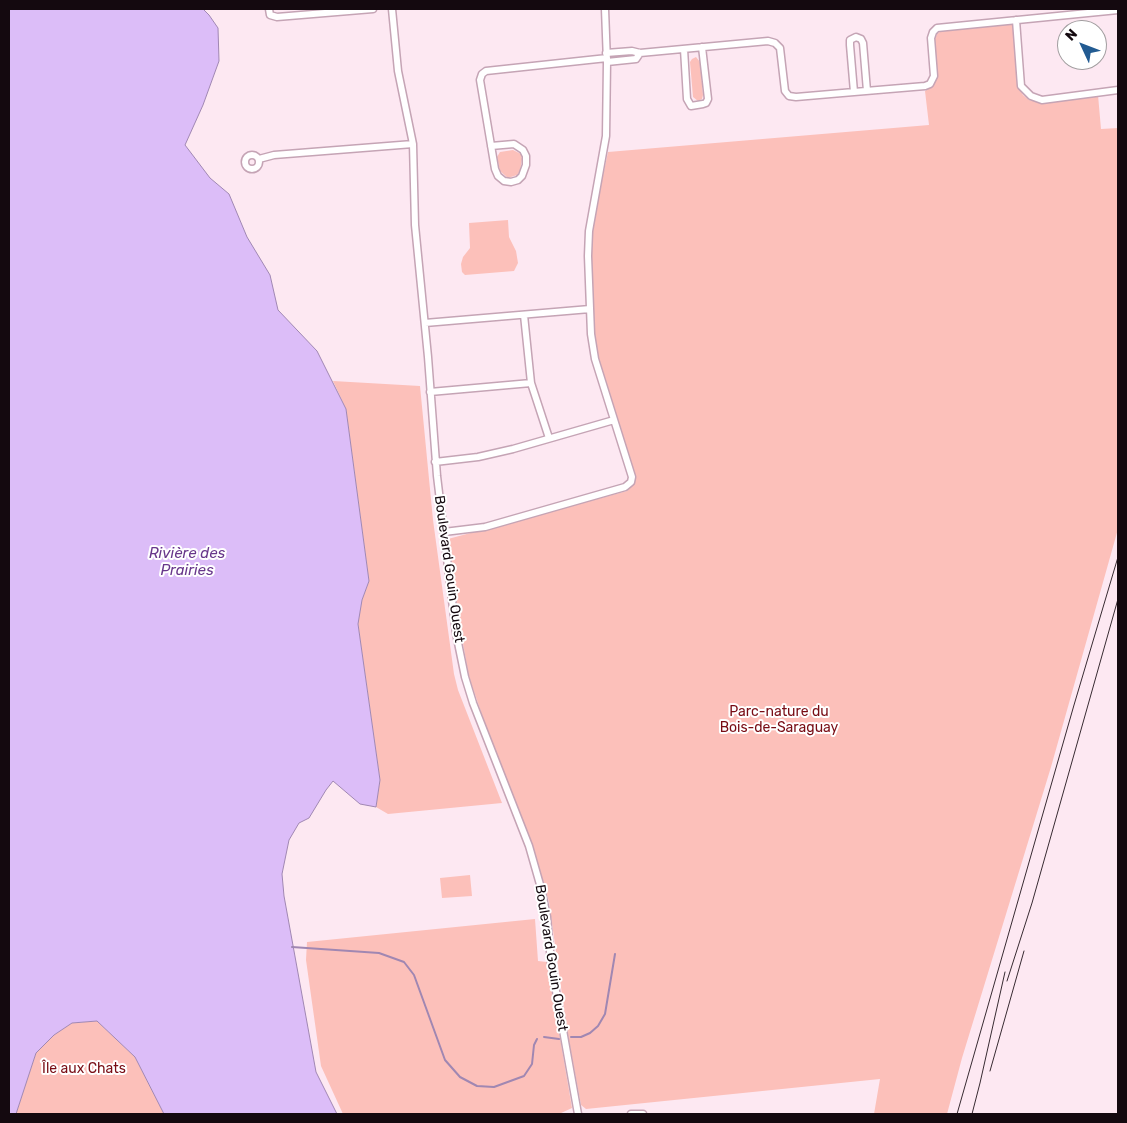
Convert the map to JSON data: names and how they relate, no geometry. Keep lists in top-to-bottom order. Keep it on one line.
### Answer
{"streets":{"street":["Boulevard Gouin Ouest"]},"water":["Rivière des Prairies"],"parks":["Parc-nature du Bois-de-Saraguay","Île aux Chats"],"north":"top left"}
